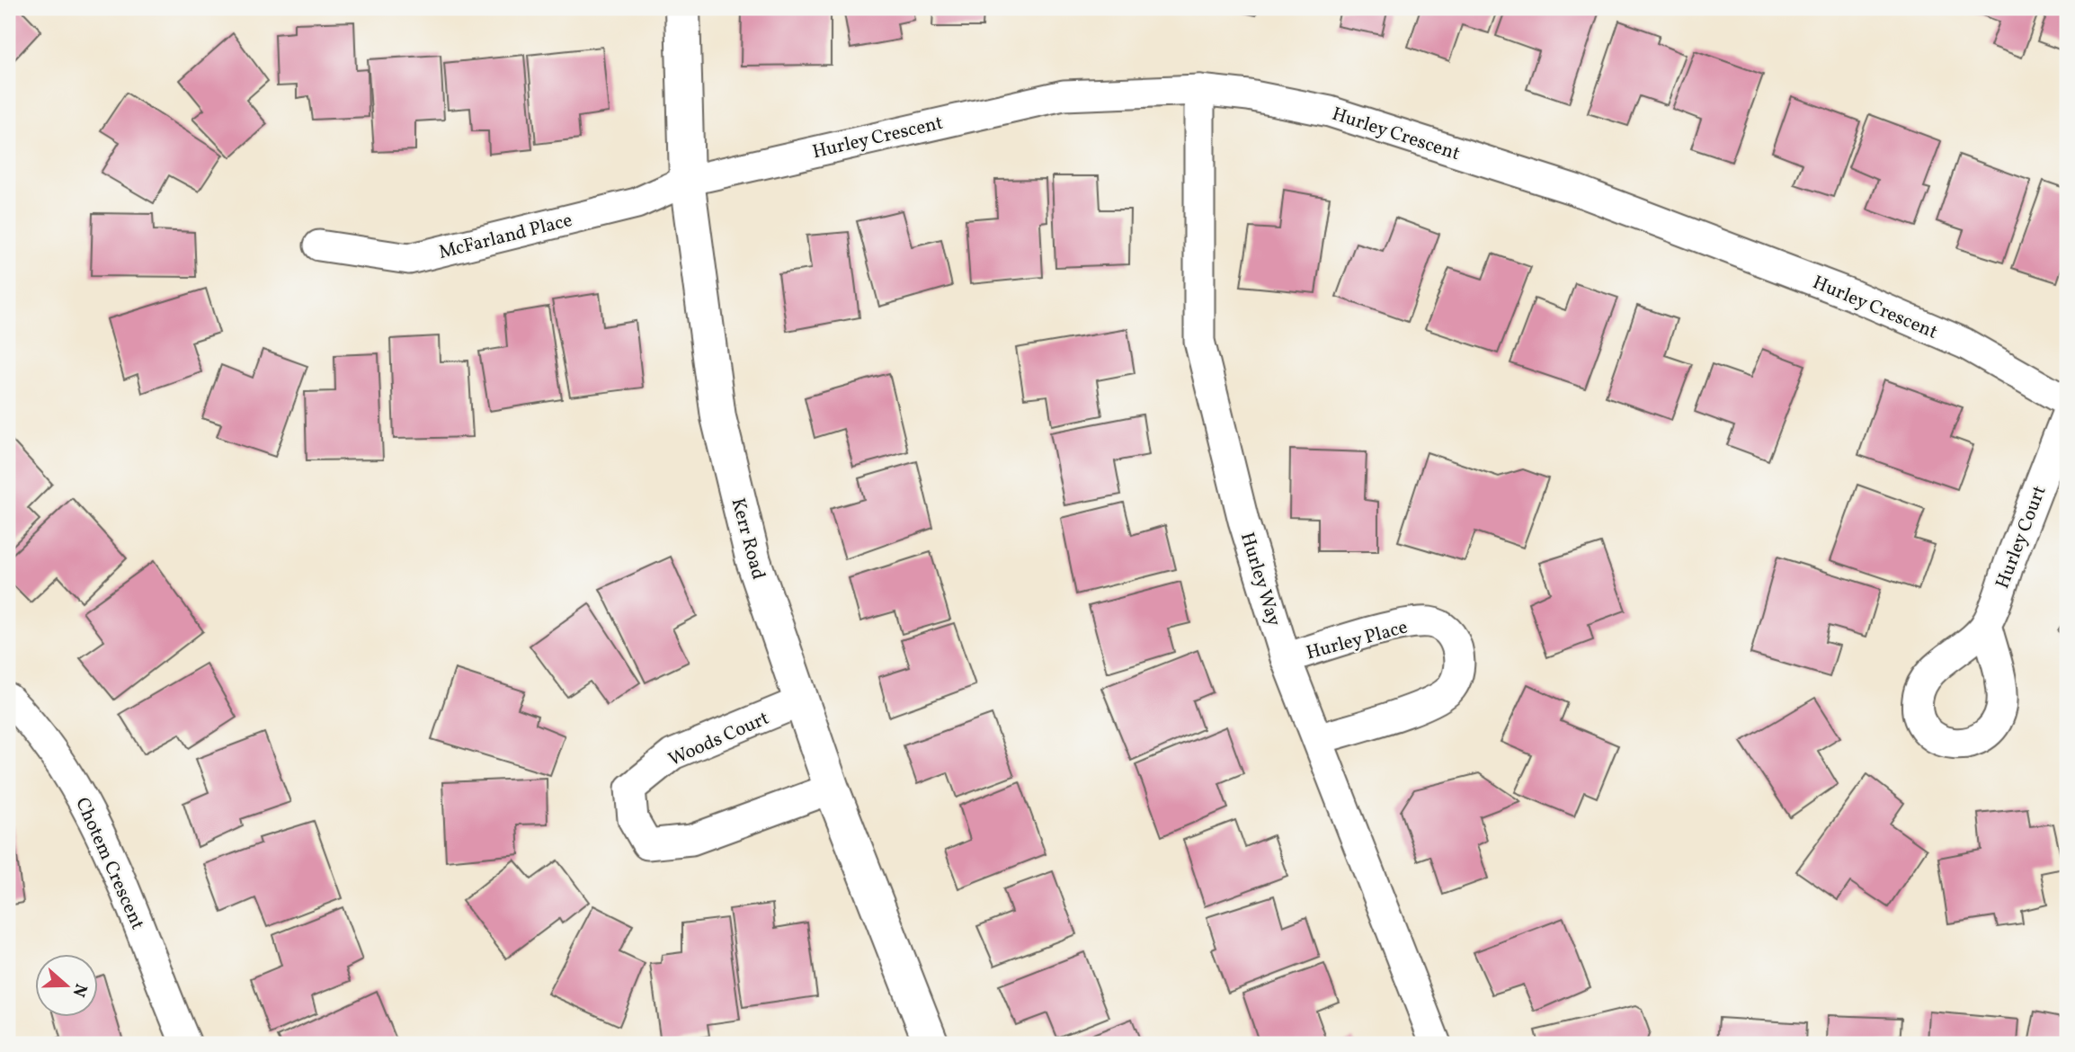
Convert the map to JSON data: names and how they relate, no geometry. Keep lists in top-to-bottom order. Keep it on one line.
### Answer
{"streets":{"street":["Hurley Crescent","McFarland Place","Hurley Court","Kerr Road","Hurley Way","Hurley Place","Woods Court","Chotem Crescent"]},"crossings":[["Hurley Crescent","McFarland Place"],["Hurley Crescent","Kerr Road"],["Hurley Crescent","Hurley Way"],["McFarland Place","Kerr Road"],["Kerr Road","Woods Court"],["Hurley Way","Hurley Place"]],"north":"right"}
